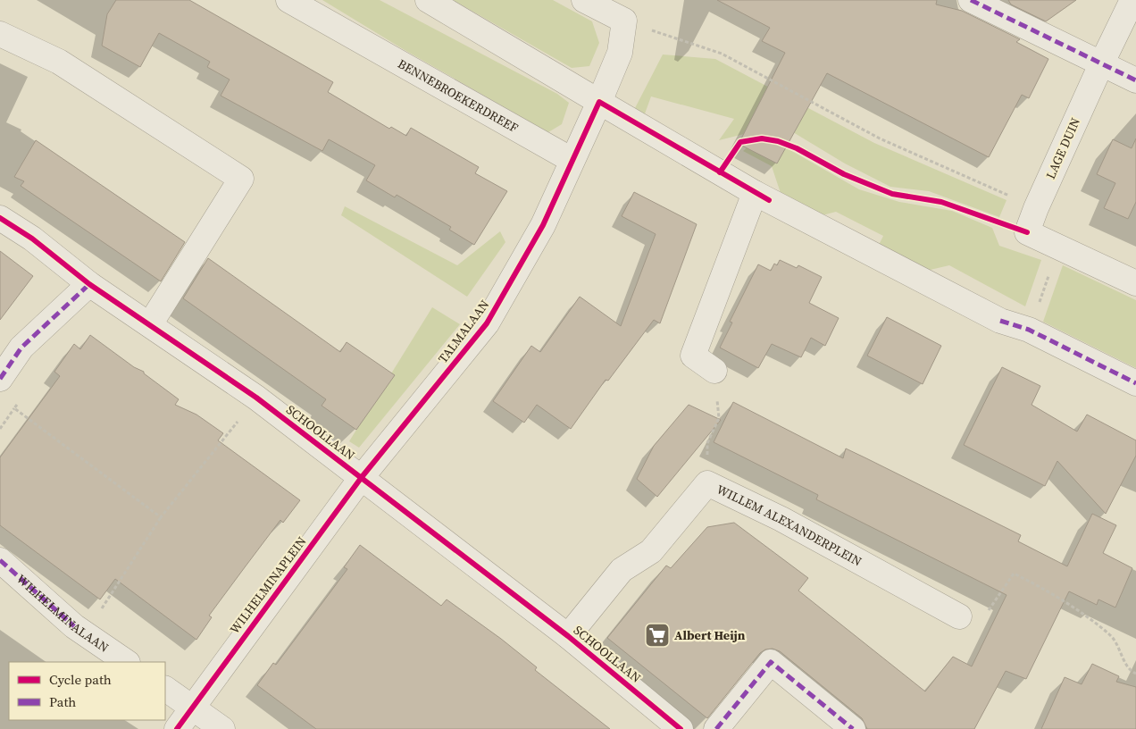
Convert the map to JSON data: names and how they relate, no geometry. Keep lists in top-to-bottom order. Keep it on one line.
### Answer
{"streets":{"street":["BENNEBROEKERDREEF","LAGE DUIN","TALMALAAN","SCHOOLLAAN","WILLEM ALEXANDERPLEIN","WILHELMINAPLEIN","WILHELMINALAAN"]},"crossings":[["BENNEBROEKERDREEF","TALMALAAN"],["TALMALAAN","SCHOOLLAAN"],["TALMALAAN","WILHELMINAPLEIN"],["SCHOOLLAAN","WILLEM ALEXANDERPLEIN"],["SCHOOLLAAN","WILHELMINAPLEIN"]],"places":{"supermarket":["Albert Heijn"]},"legend":["Cycle path","Path"]}
